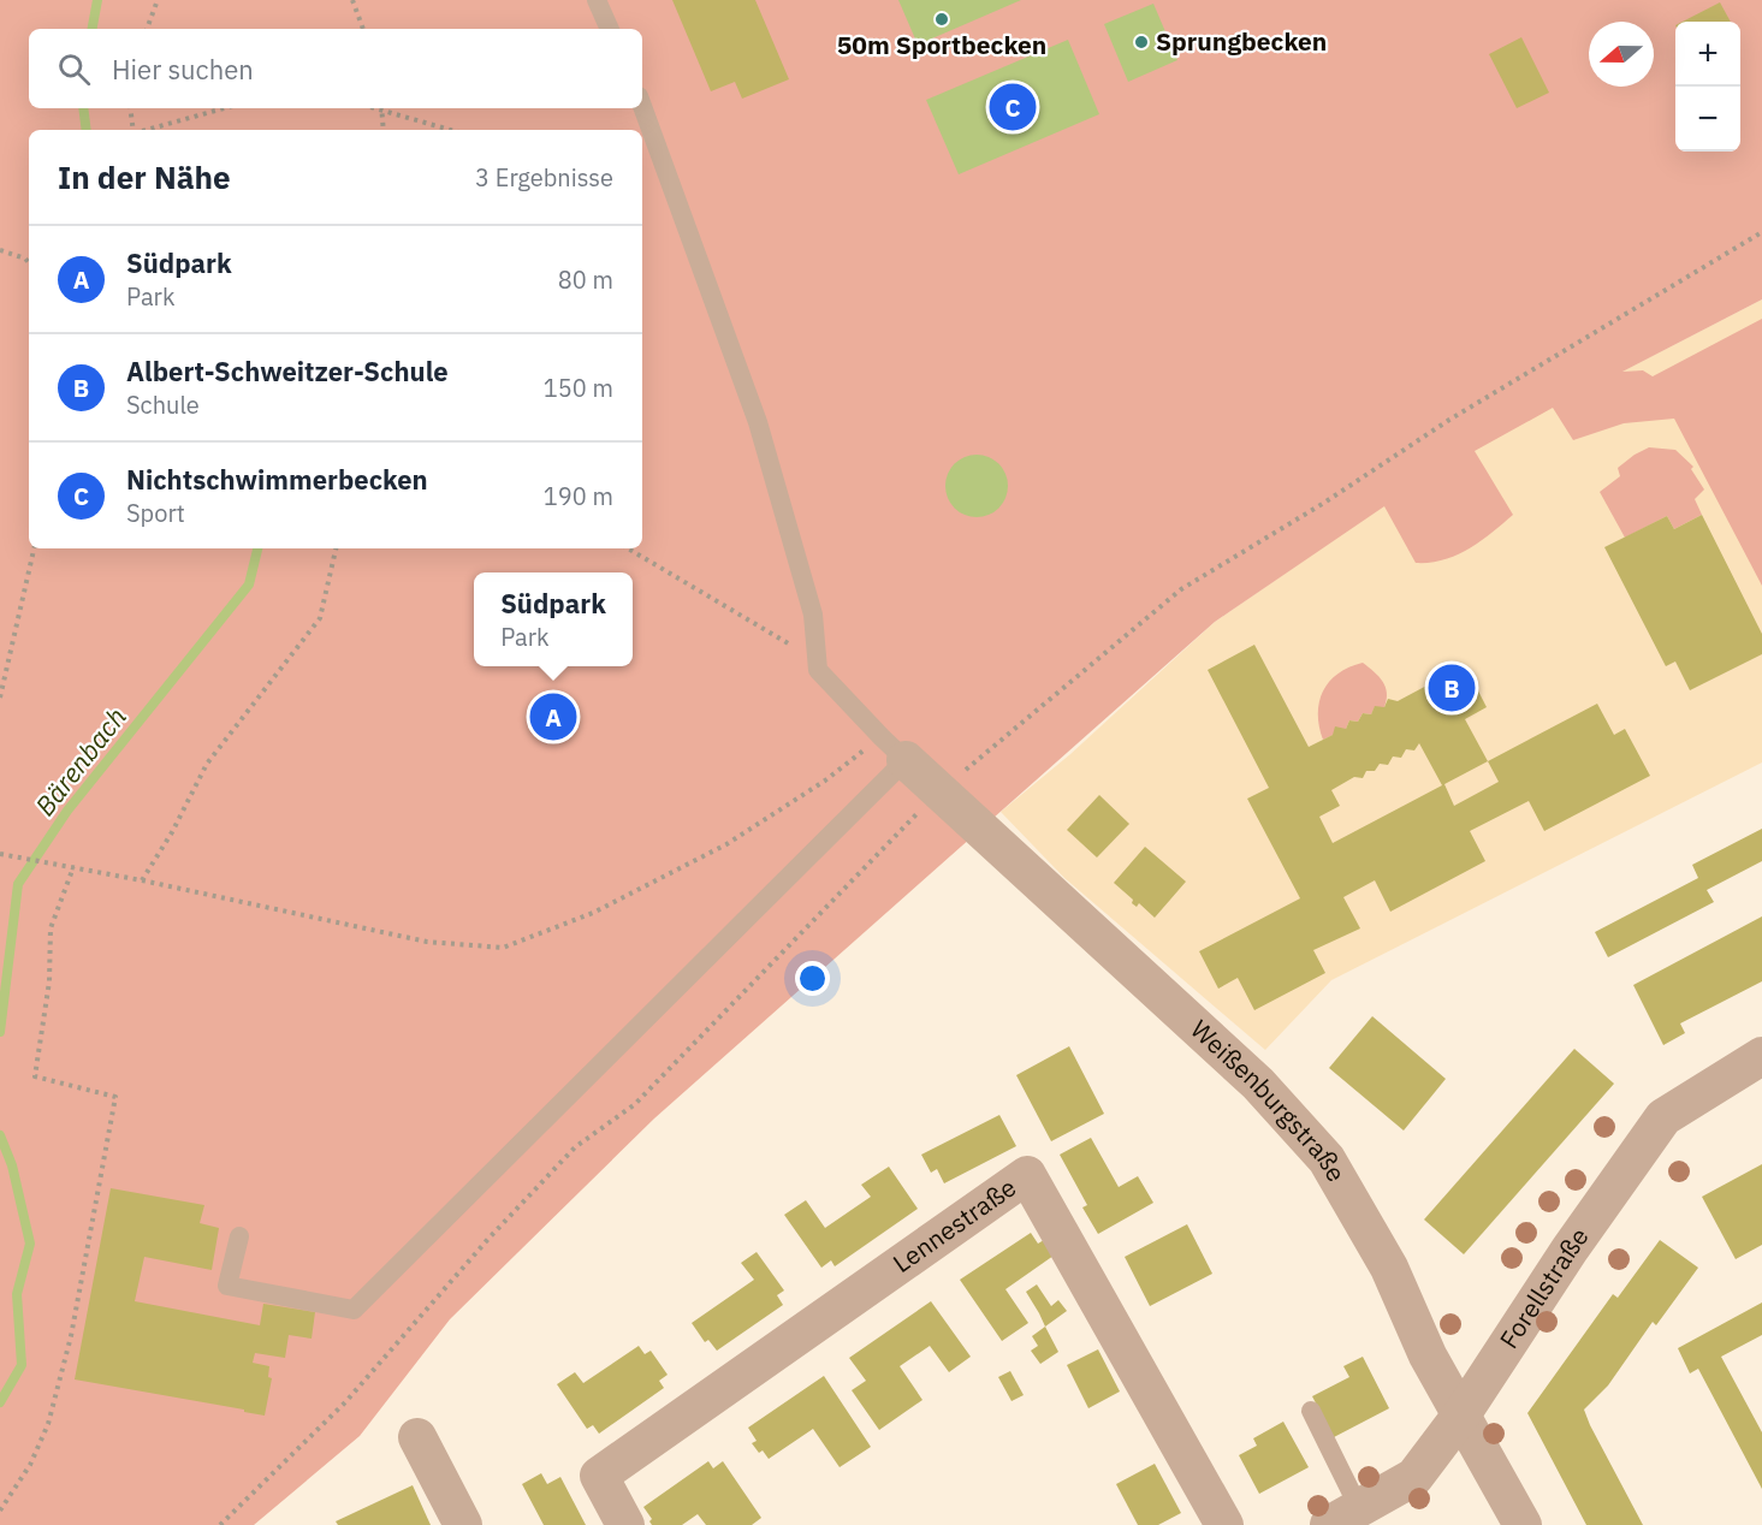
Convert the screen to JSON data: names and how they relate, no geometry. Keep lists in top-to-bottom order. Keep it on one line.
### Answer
{"streets":{"street":["Weißenburgstraße","Lennestraße","Forellstraße"]},"crossings":[["Weißenburgstraße","Forellstraße"]],"water":["Bärenbach"],"places":["50m Sportbecken","Sprungbecken"],"north":"left","page":{"map_buttons":["+","−"],"search":"Hier suchen","pins":["C","B","A"],"heading":["In der Nähe","3 Ergebnisse"],"list":[{"mark":"A","name":"Südpark","note":"Park","value":"80 m"},{"mark":"B","name":"Albert-Schweitzer-Schule","note":"Schule","value":"150 m"},{"mark":"C","name":"Nichtschwimmerbecken","note":"Sport","value":"190 m"}],"popup":["Südpark","Park"]}}
